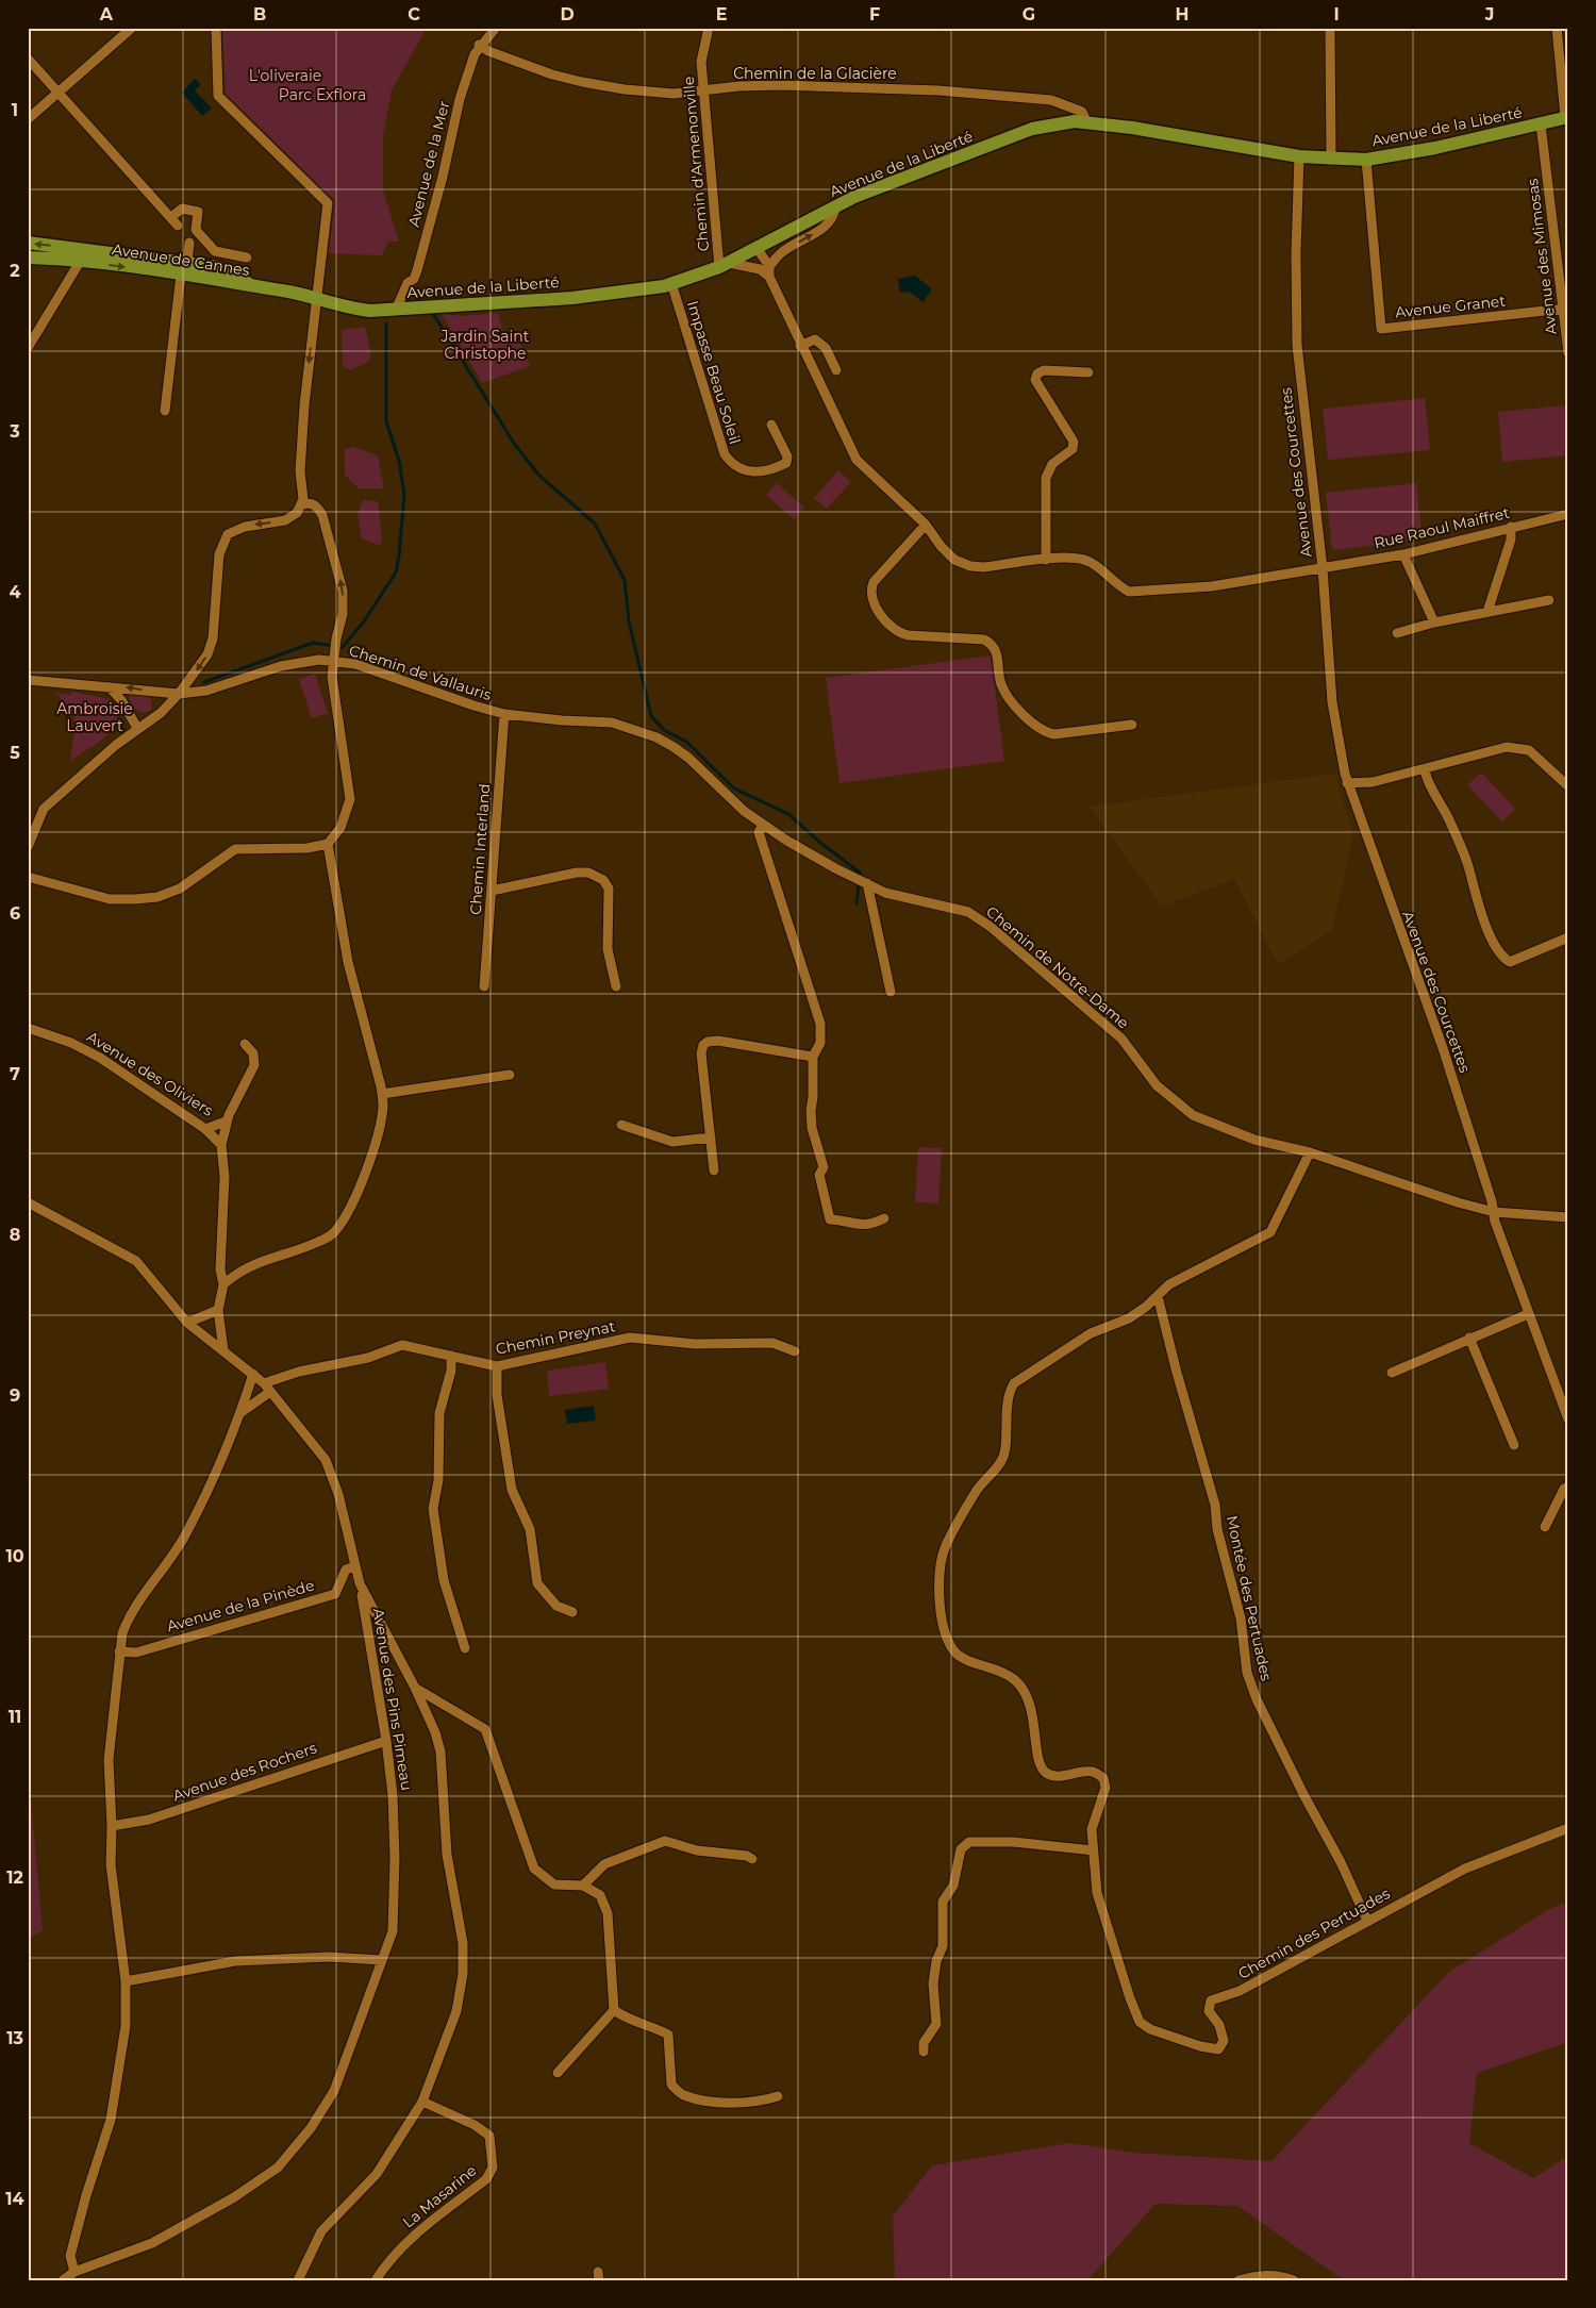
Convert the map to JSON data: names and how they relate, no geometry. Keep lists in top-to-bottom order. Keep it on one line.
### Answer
{"streets":{"main road":["Avenue de la Liberté","Avenue de Cannes"],"street":["Chemin de la Glacière","Avenue de la Mer","Chemin d'Armenonville","Avenue des Mimosas","Avenue Granet","Impasse Beau Soleil","Avenue des Courcettes","Rue Raoul Maiffret","Chemin de Vallauris","Chemin Interland","Chemin de Notre-Dame","Avenue des Oliviers","Chemin Preynat","Montée des Pertuades","Avenue de la Pinède","Avenue des Pins Pimeau","Avenue des Rochers","Chemin des Pertuades","La Masarine"]},"crossings":[["Chemin de la Glacière","Avenue de la Liberté"],["Chemin de la Glacière","Avenue de la Mer"],["Chemin de la Glacière","Chemin d'Armenonville"],["Avenue de la Liberté","Avenue de la Mer"],["Avenue de la Liberté","Chemin d'Armenonville"],["Avenue de la Liberté","Avenue des Mimosas"],["Avenue de la Liberté","Avenue de Cannes"],["Avenue de la Liberté","Avenue Granet"],["Avenue de la Liberté","Impasse Beau Soleil"],["Avenue de la Liberté","Avenue des Courcettes"],["Avenue des Mimosas","Avenue Granet"],["Avenue des Courcettes","Rue Raoul Maiffret"],["Avenue des Courcettes","Chemin de Notre-Dame"],["Chemin de Vallauris","Chemin Interland"],["Chemin de Vallauris","Chemin de Notre-Dame"],["Chemin Interland","Chemin de Notre-Dame"],["Chemin de Notre-Dame","Chemin des Pertuades"],["Montée des Pertuades","Chemin des Pertuades"],["Avenue des Pins Pimeau","Avenue des Rochers"]],"parks":["L'oliveraie","Parc Exflora","Jardin Saint Christophe","Ambroisie Lauvert"],"grid":{"columns":["A","B","C","D","E","F","G","H","I","J"],"rows":["1","2","3","4","5","6","7","8","9","10","11","12","13","14"]}}
